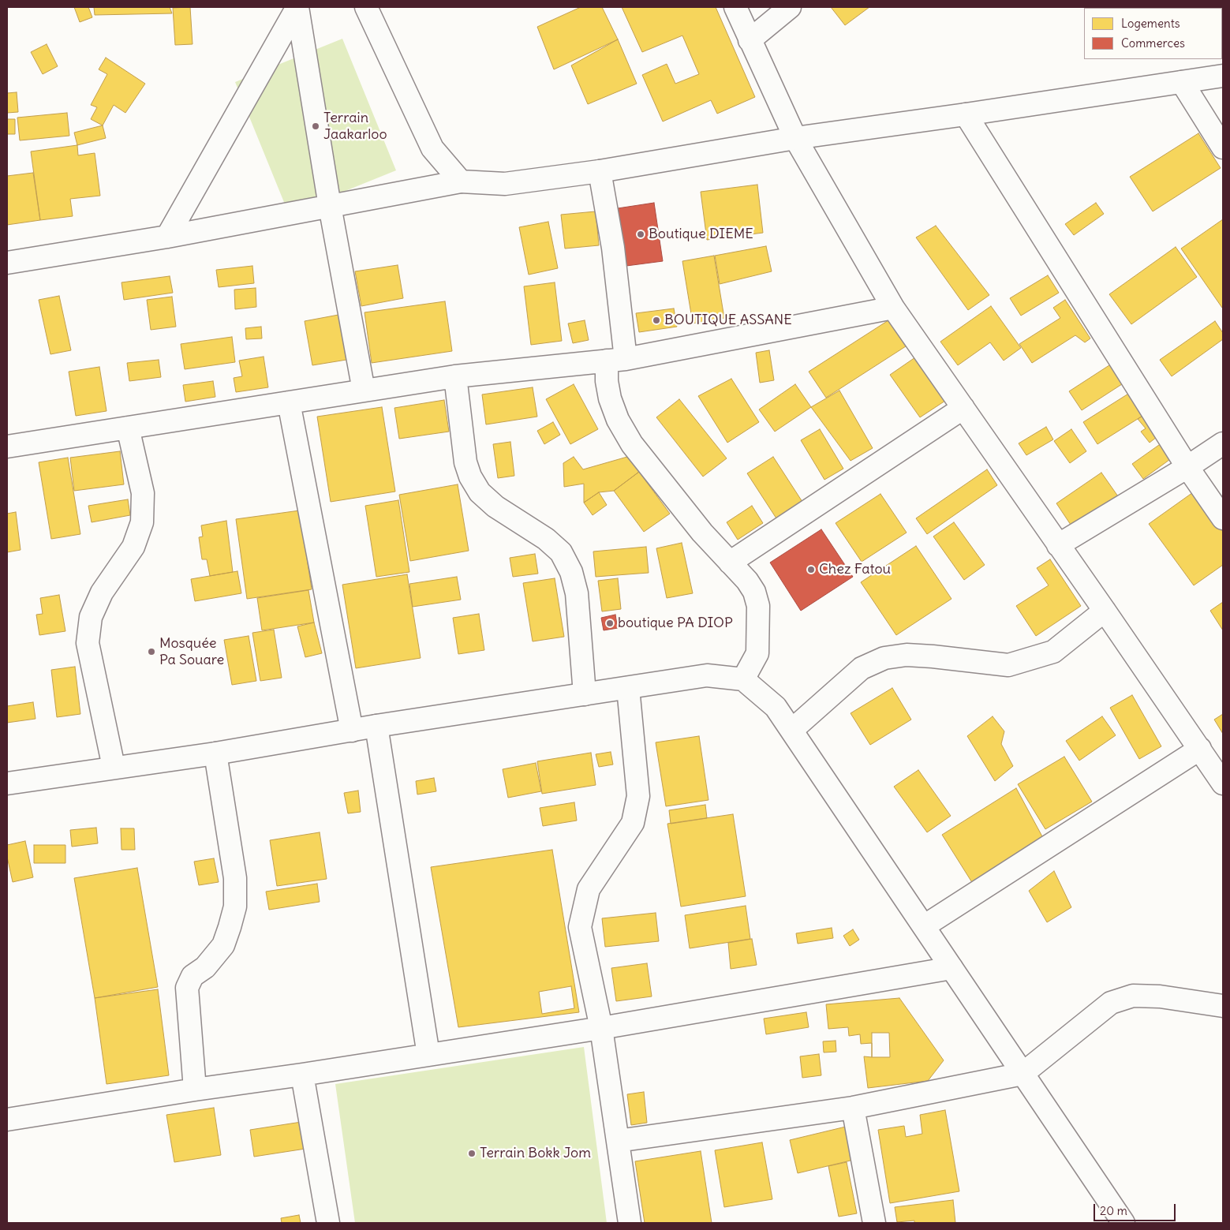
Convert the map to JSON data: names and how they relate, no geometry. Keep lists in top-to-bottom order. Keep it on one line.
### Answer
{"places":["Terrain Jaakarloo","Boutique DIEME","BOUTIQUE ASSANE","Chez Fatou","boutique PA DIOP","Mosquée Pa Souare","Terrain Bokk Jom"],"legend":["Logements","Commerces"],"scale_bar":"20 m"}
